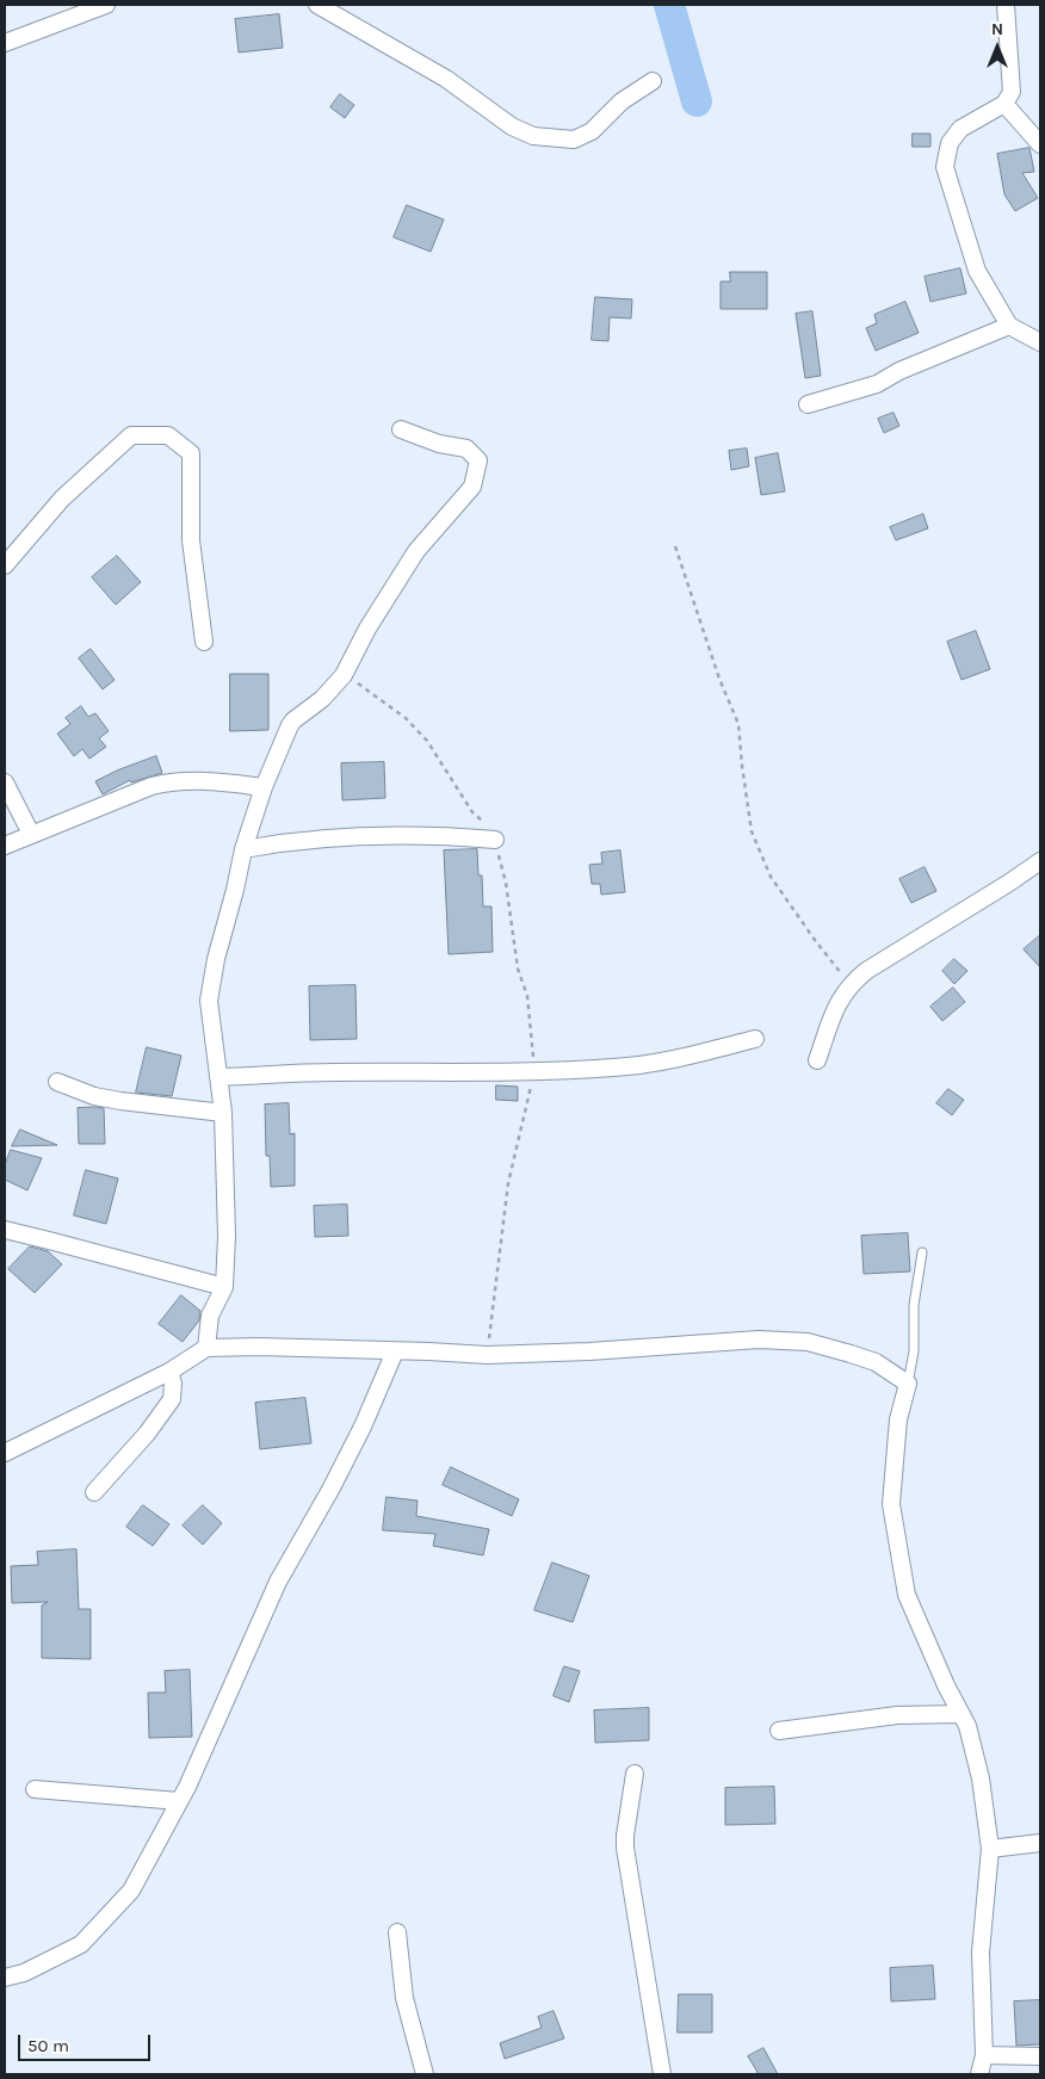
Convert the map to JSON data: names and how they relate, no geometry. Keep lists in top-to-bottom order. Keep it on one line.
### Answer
{"scale_bar":"50 m","north":"top"}
